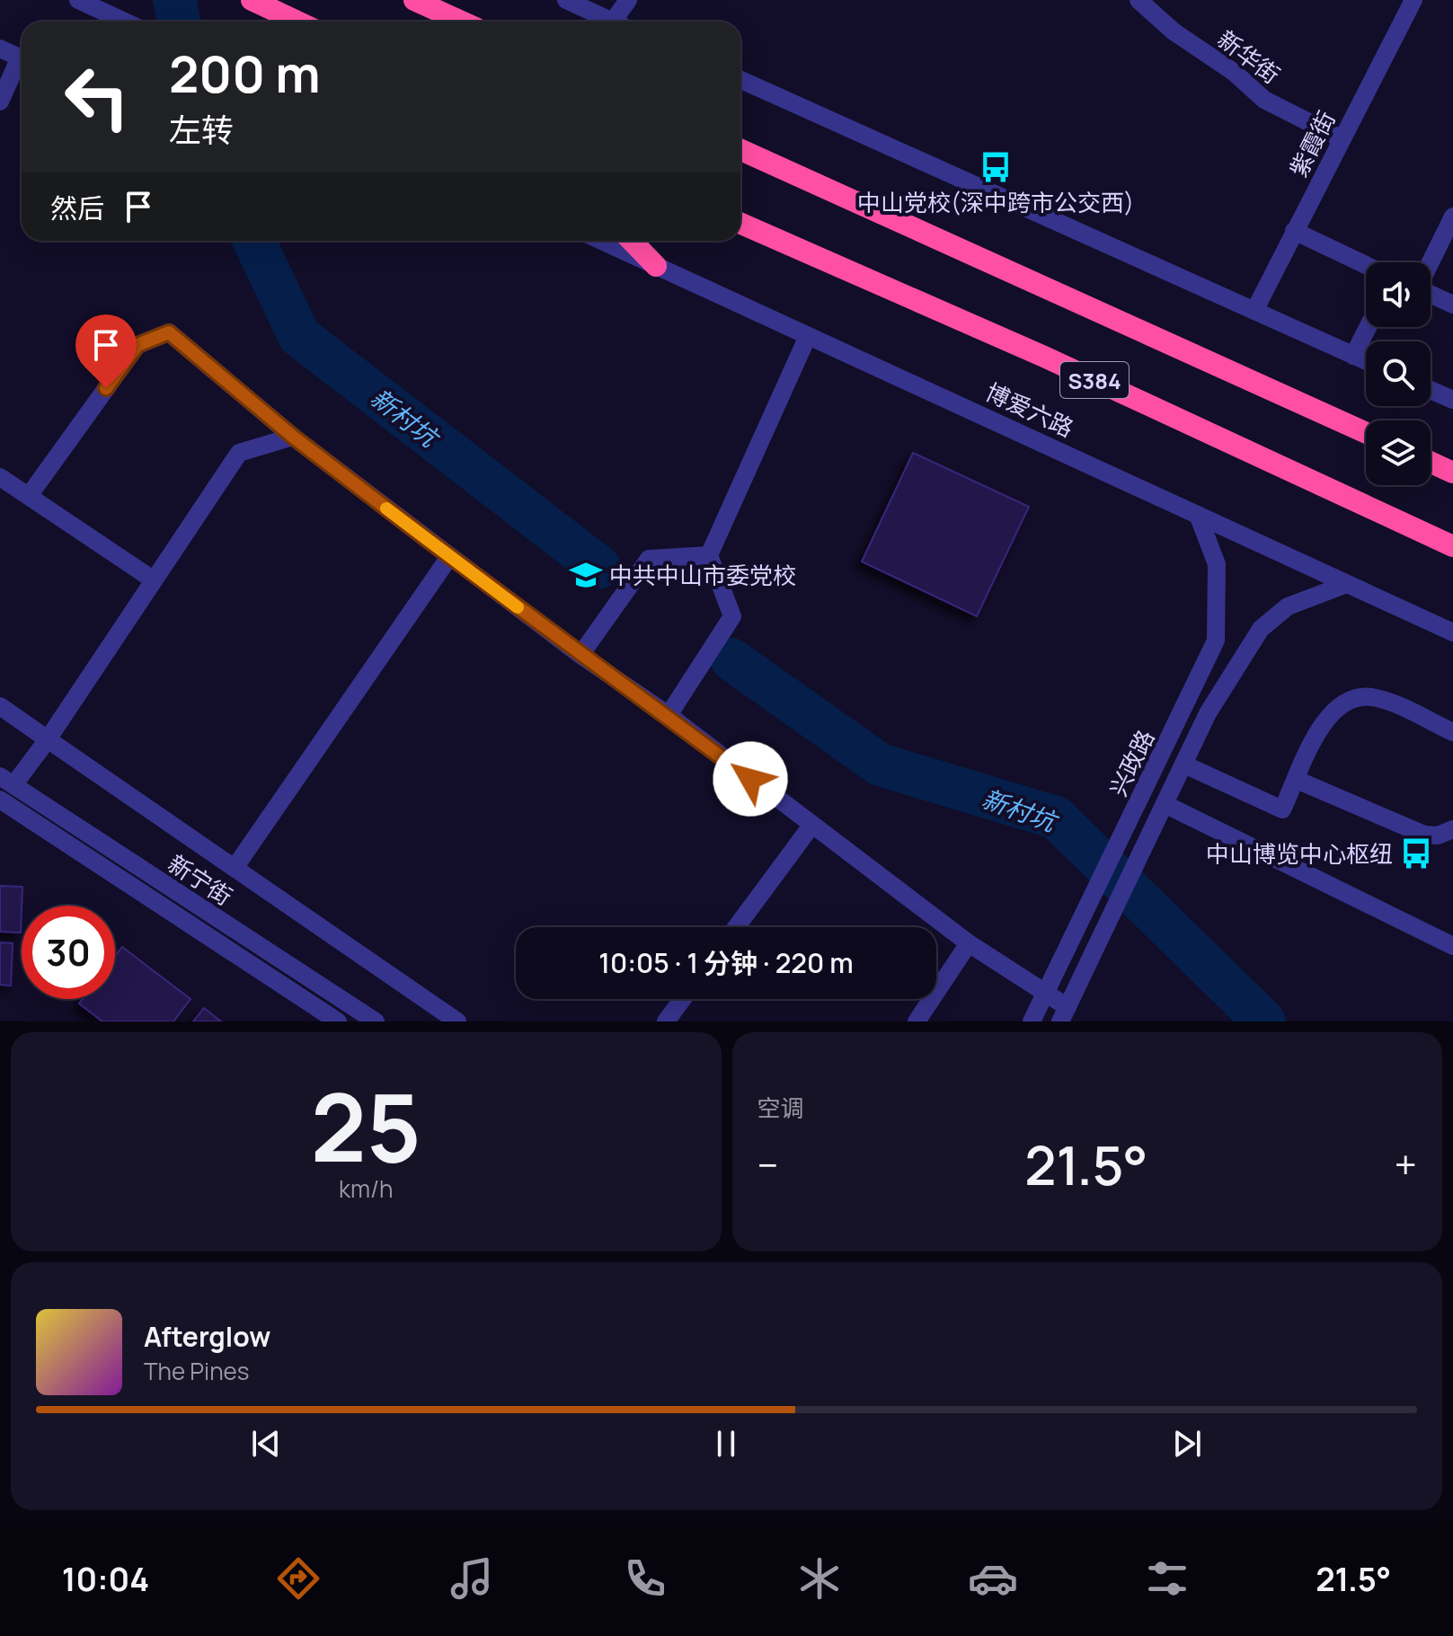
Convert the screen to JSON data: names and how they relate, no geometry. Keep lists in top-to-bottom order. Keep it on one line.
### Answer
{"streets":{"highway":["S384"],"street":["新华街","紫霞街","博爱六路","兴政路","新宁街"]},"crossings":[["新华街","紫霞街"],["博爱六路","兴政路"]],"water":["新村坑"],"places":{"bus stop":["中山党校(深中跨市公交西)","中山博览中心枢纽"],"school or university":["中共中山市委党校"]},"page":{"turn":["200 m","左转"],"then":"然后","limit":"30","trip":"10:05 · 1 分钟 · 220 m","tile":[["25","km/h"],"空调"],"heat":["−","21.5°","+"],"song":["Afterglow","The Pines"],"tabs":["10:04","21.5°"]}}
